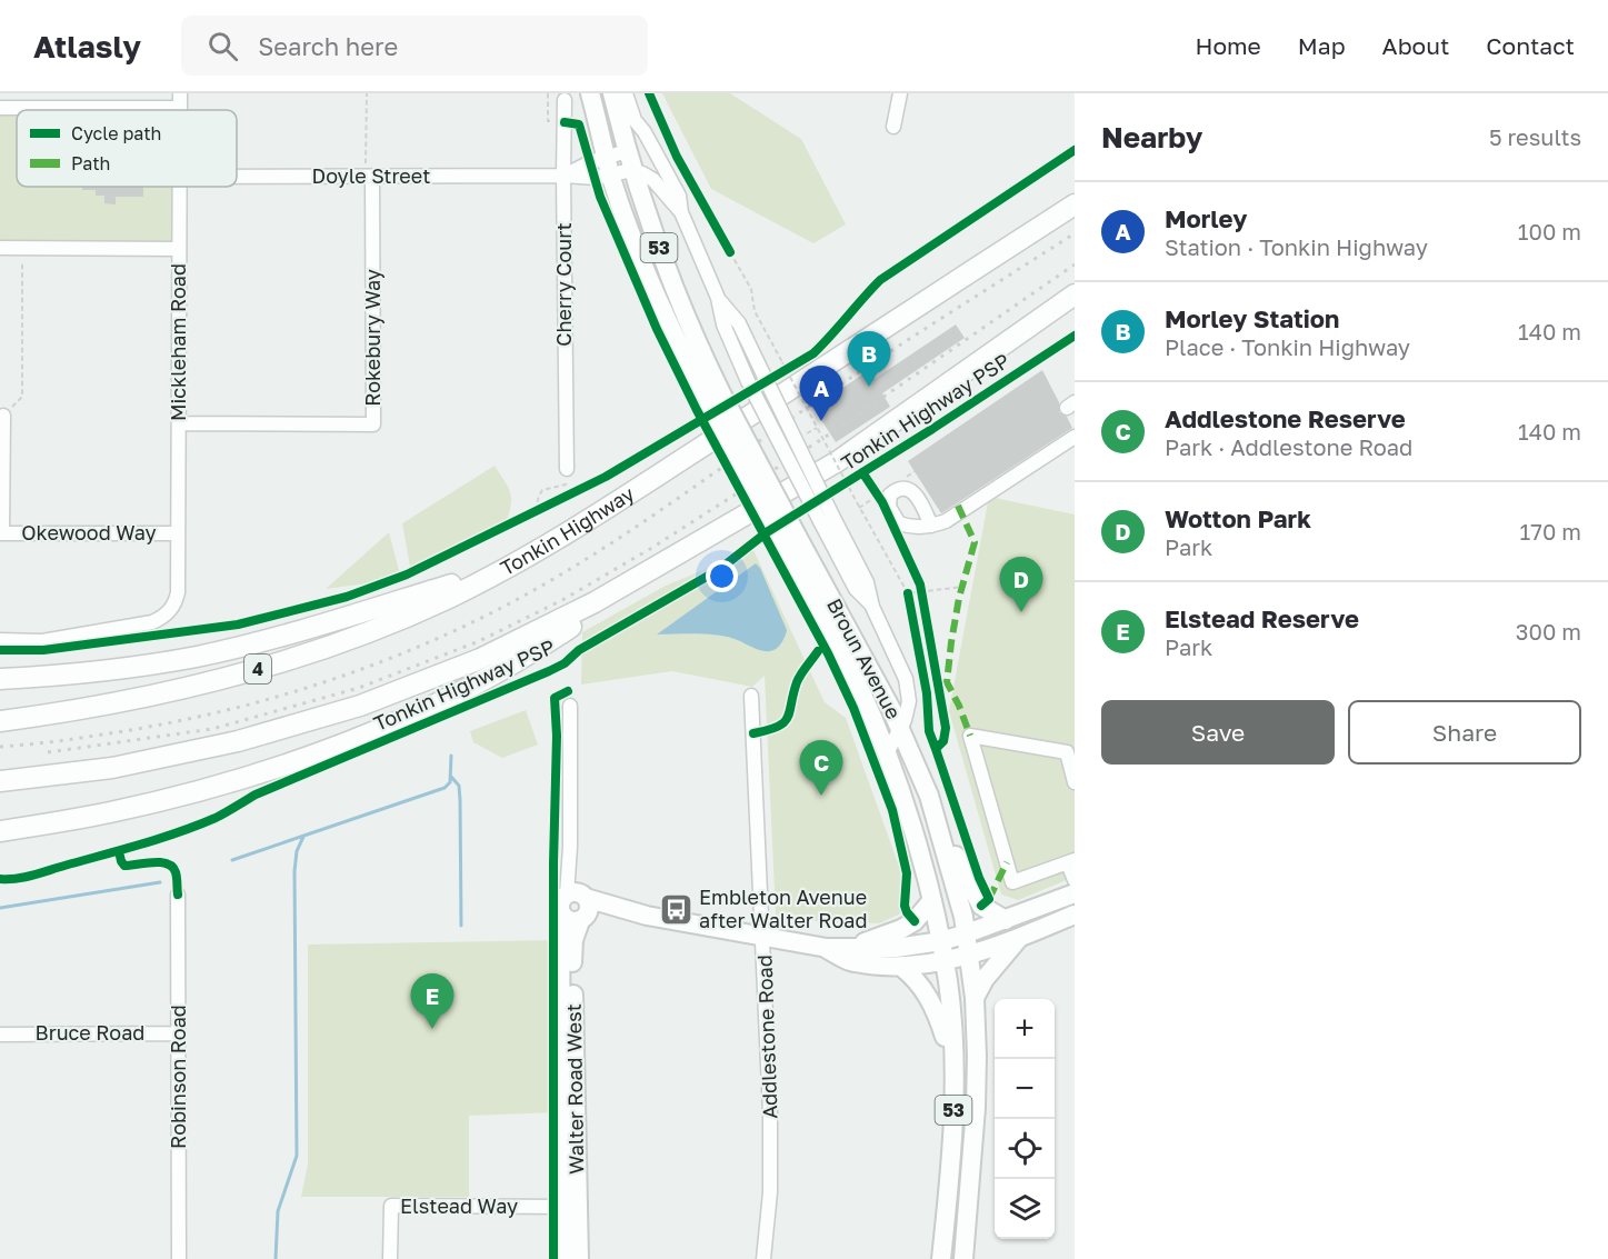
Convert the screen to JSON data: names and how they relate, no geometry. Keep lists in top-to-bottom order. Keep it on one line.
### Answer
{"streets":{"highway":["Tonkin Highway","4"],"main road":["53","Broun Avenue","Walter Road West"],"street":["Doyle Street","Cherry Court","Rokebury Way","Mickleham Road","Okewood Way","Bruce Road","Addlestone Road","Robinson Road","Elstead Way"],"cycle path":["Tonkin Highway PSP"]},"crossings":[["Doyle Street","Cherry Court"],["Doyle Street","Rokebury Way"],["Doyle Street","Broun Avenue"],["Rokebury Way","Mickleham Road"],["Mickleham Road","Okewood Way"],["Bruce Road","Robinson Road"],["Walter Road West","Elstead Way"]],"places":{"bus stop":["Embleton Avenue after Walter Road"]},"legend":["Cycle path","Path"],"page":{"header":"Atlasly","search":"Search here","nav":["Home","Map","About","Contact"],"heading":["Nearby","5 results"],"list":[{"mark":"A","name":"Morley","note":"Station · Tonkin Highway","value":"100 m"},{"mark":"B","name":"Morley Station","note":"Place · Tonkin Highway","value":"140 m"},{"mark":"C","name":"Addlestone Reserve","note":"Park · Addlestone Road","value":"140 m"},{"mark":"D","name":"Wotton Park","note":"Park","value":"170 m"},{"mark":"E","name":"Elstead Reserve","note":"Park","value":"300 m"}],"pins":["B","A","D","C","E"],"buttons":["Save","Share"],"map_buttons":["+","−"]}}
